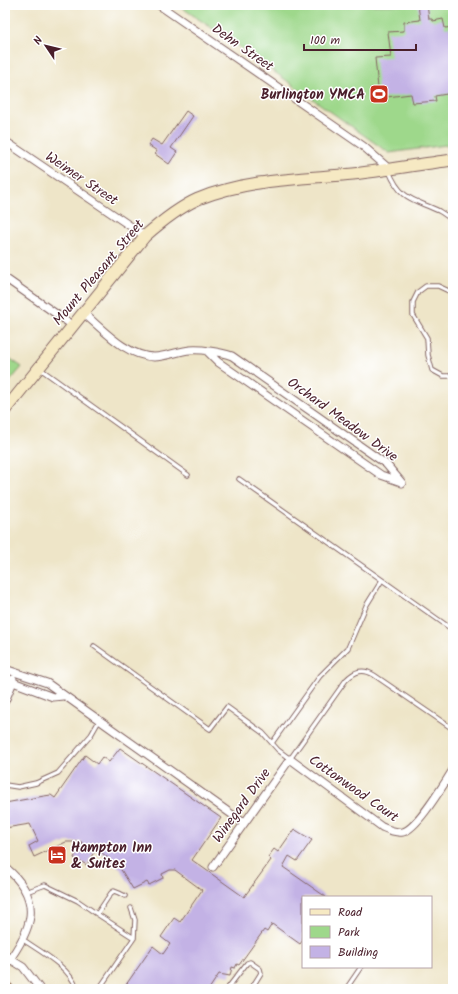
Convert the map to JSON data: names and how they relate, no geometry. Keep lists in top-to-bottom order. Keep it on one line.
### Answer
{"streets":{"main road":["Mount Pleasant Street"],"street":["Dehn Street","Weimer Street","Orchard Meadow Drive","Cottonwood Court","Winegard Drive"]},"crossings":[["Dehn Street","Mount Pleasant Street"],["Weimer Street","Mount Pleasant Street"],["Mount Pleasant Street","Orchard Meadow Drive"],["Cottonwood Court","Winegard Drive"]],"places":{"sports":["Burlington YMCA"],"hotel":["Hampton Inn & Suites"]},"legend":["Road","Park","Building"],"scale_bar":"100 m","north":"top left"}
